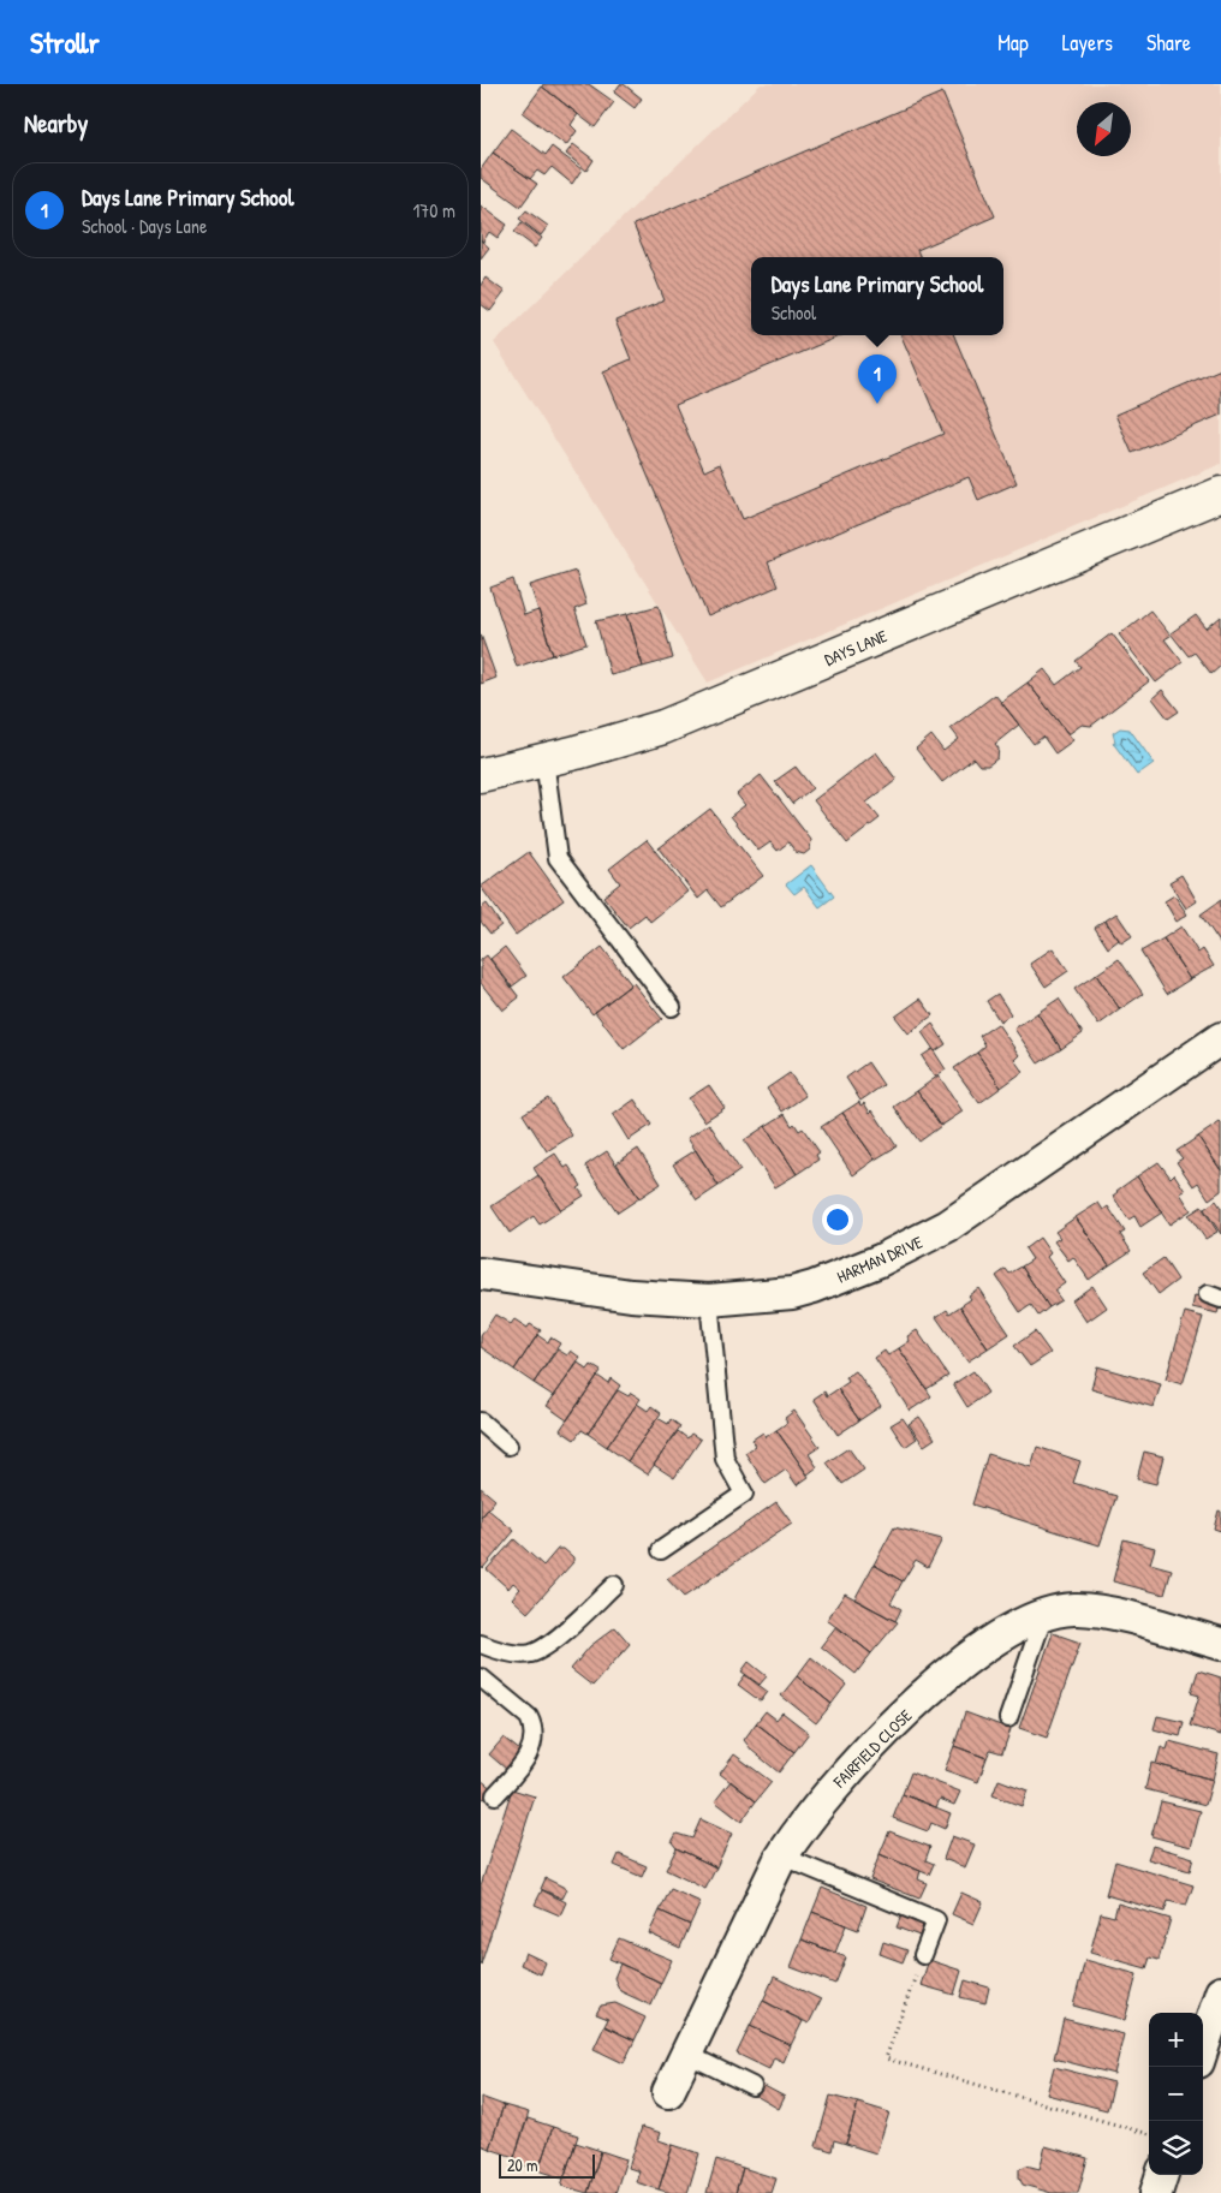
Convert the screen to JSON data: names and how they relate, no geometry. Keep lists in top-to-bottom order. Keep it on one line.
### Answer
{"streets":{"street":["DAYS LANE","HARMAN DRIVE","FAIRFIELD CLOSE"]},"scale_bar":"20 m","north":"bottom left","page":{"header":"Strollr","nav":["Map","Layers","Share"],"heading":"Nearby","list":[{"mark":"1","name":"Days Lane Primary School","note":"School · Days Lane","value":"170 m"}],"popup":["Days Lane Primary School","School"],"pins":"1","map_buttons":["+","−"],"scale":"20 m"}}
